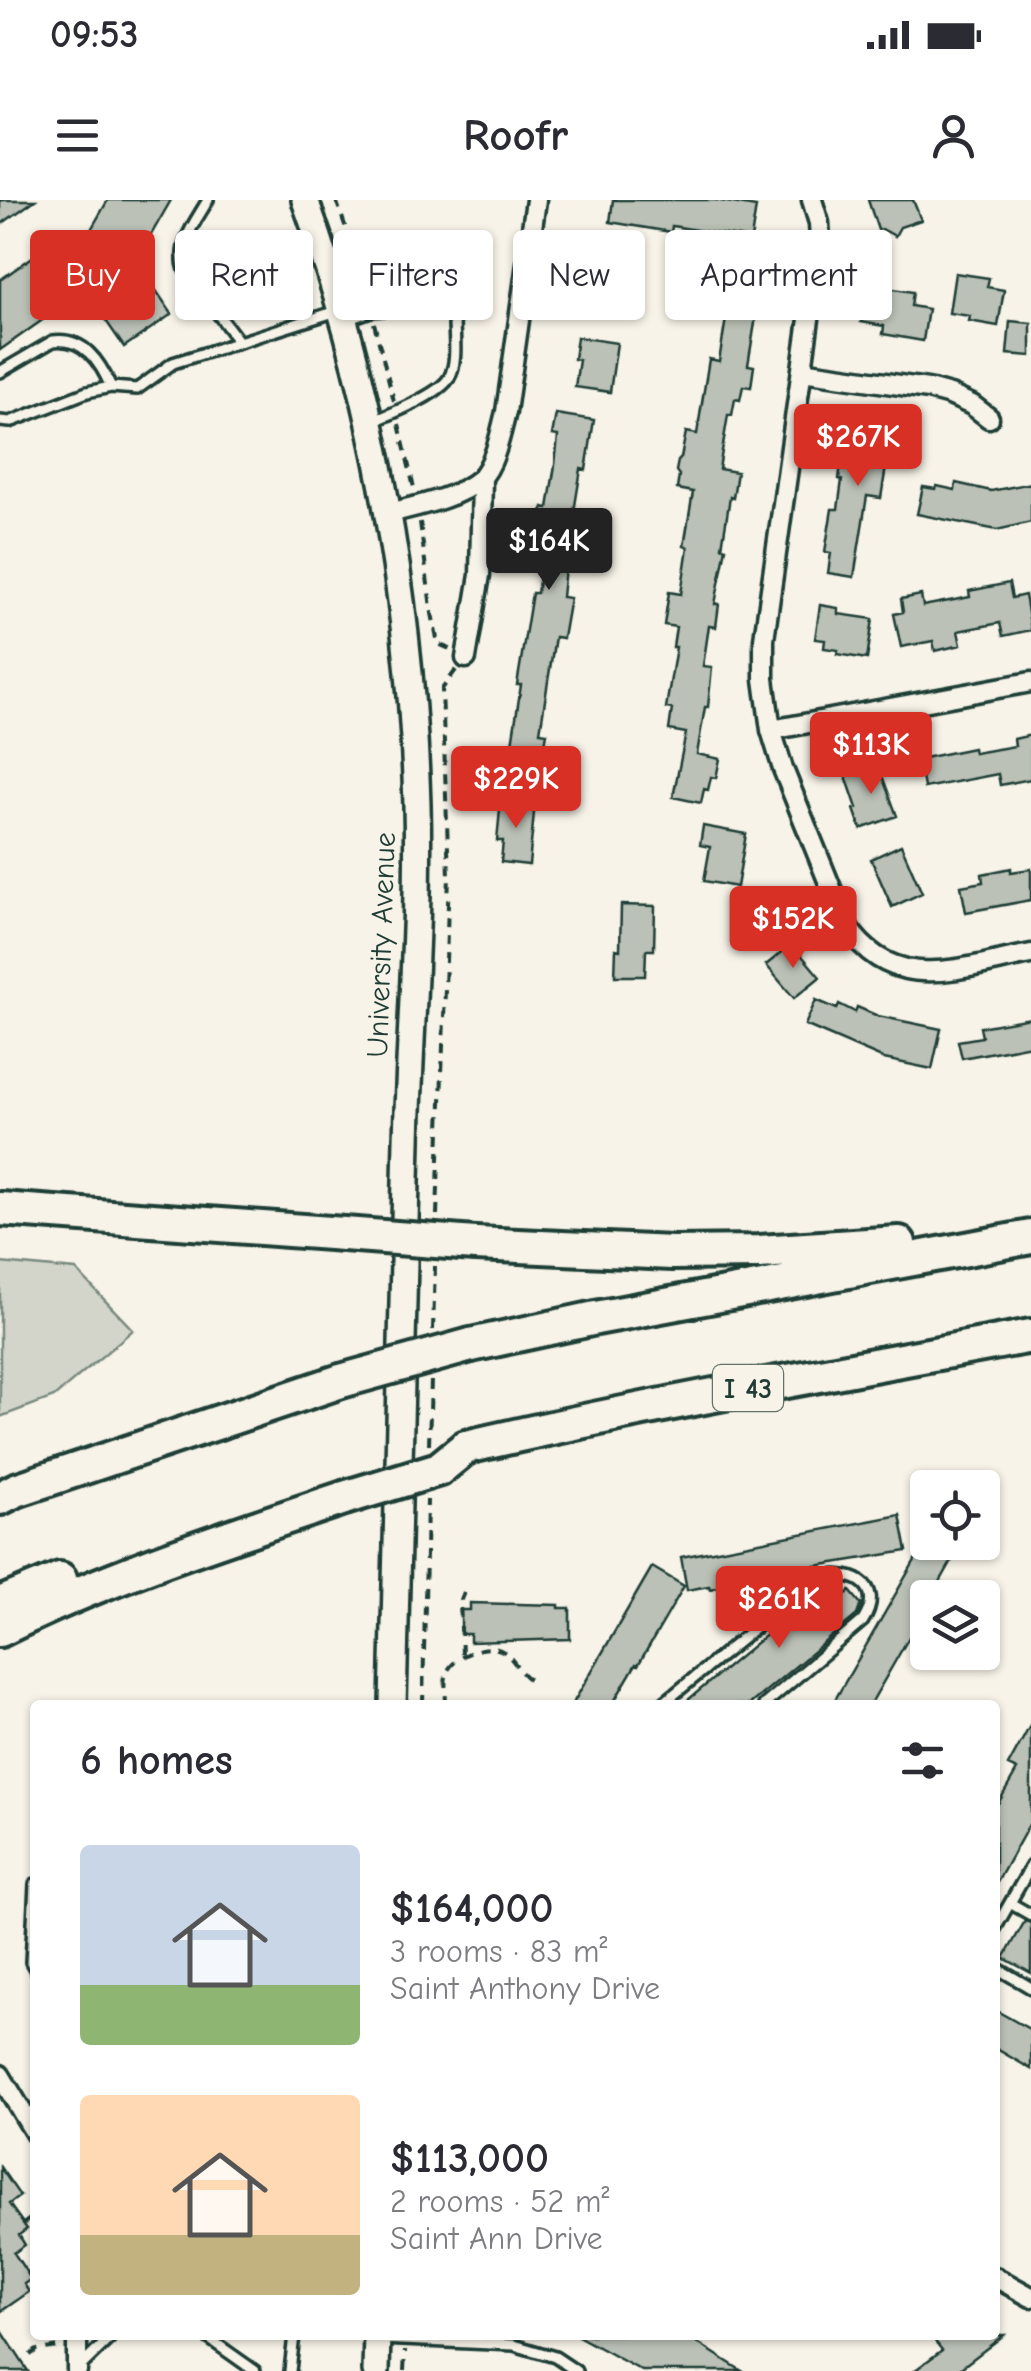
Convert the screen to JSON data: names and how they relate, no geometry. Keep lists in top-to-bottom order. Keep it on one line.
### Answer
{"streets":{"highway":["I 43"],"main road":["University Avenue"]},"page":{"status":"09:53","header":"Roofr","chip":["Buy","Rent","Filters","New","Apartment"],"price":["$267K","$164K","$113K","$229K","$152K","$261K"],"heading":"6 homes","list":[{"name":"$164,000","note":"3 rooms · 83 m² · Saint Anthony Drive"},{"name":"$113,000","note":"2 rooms · 52 m² · Saint Ann Drive"}]}}
